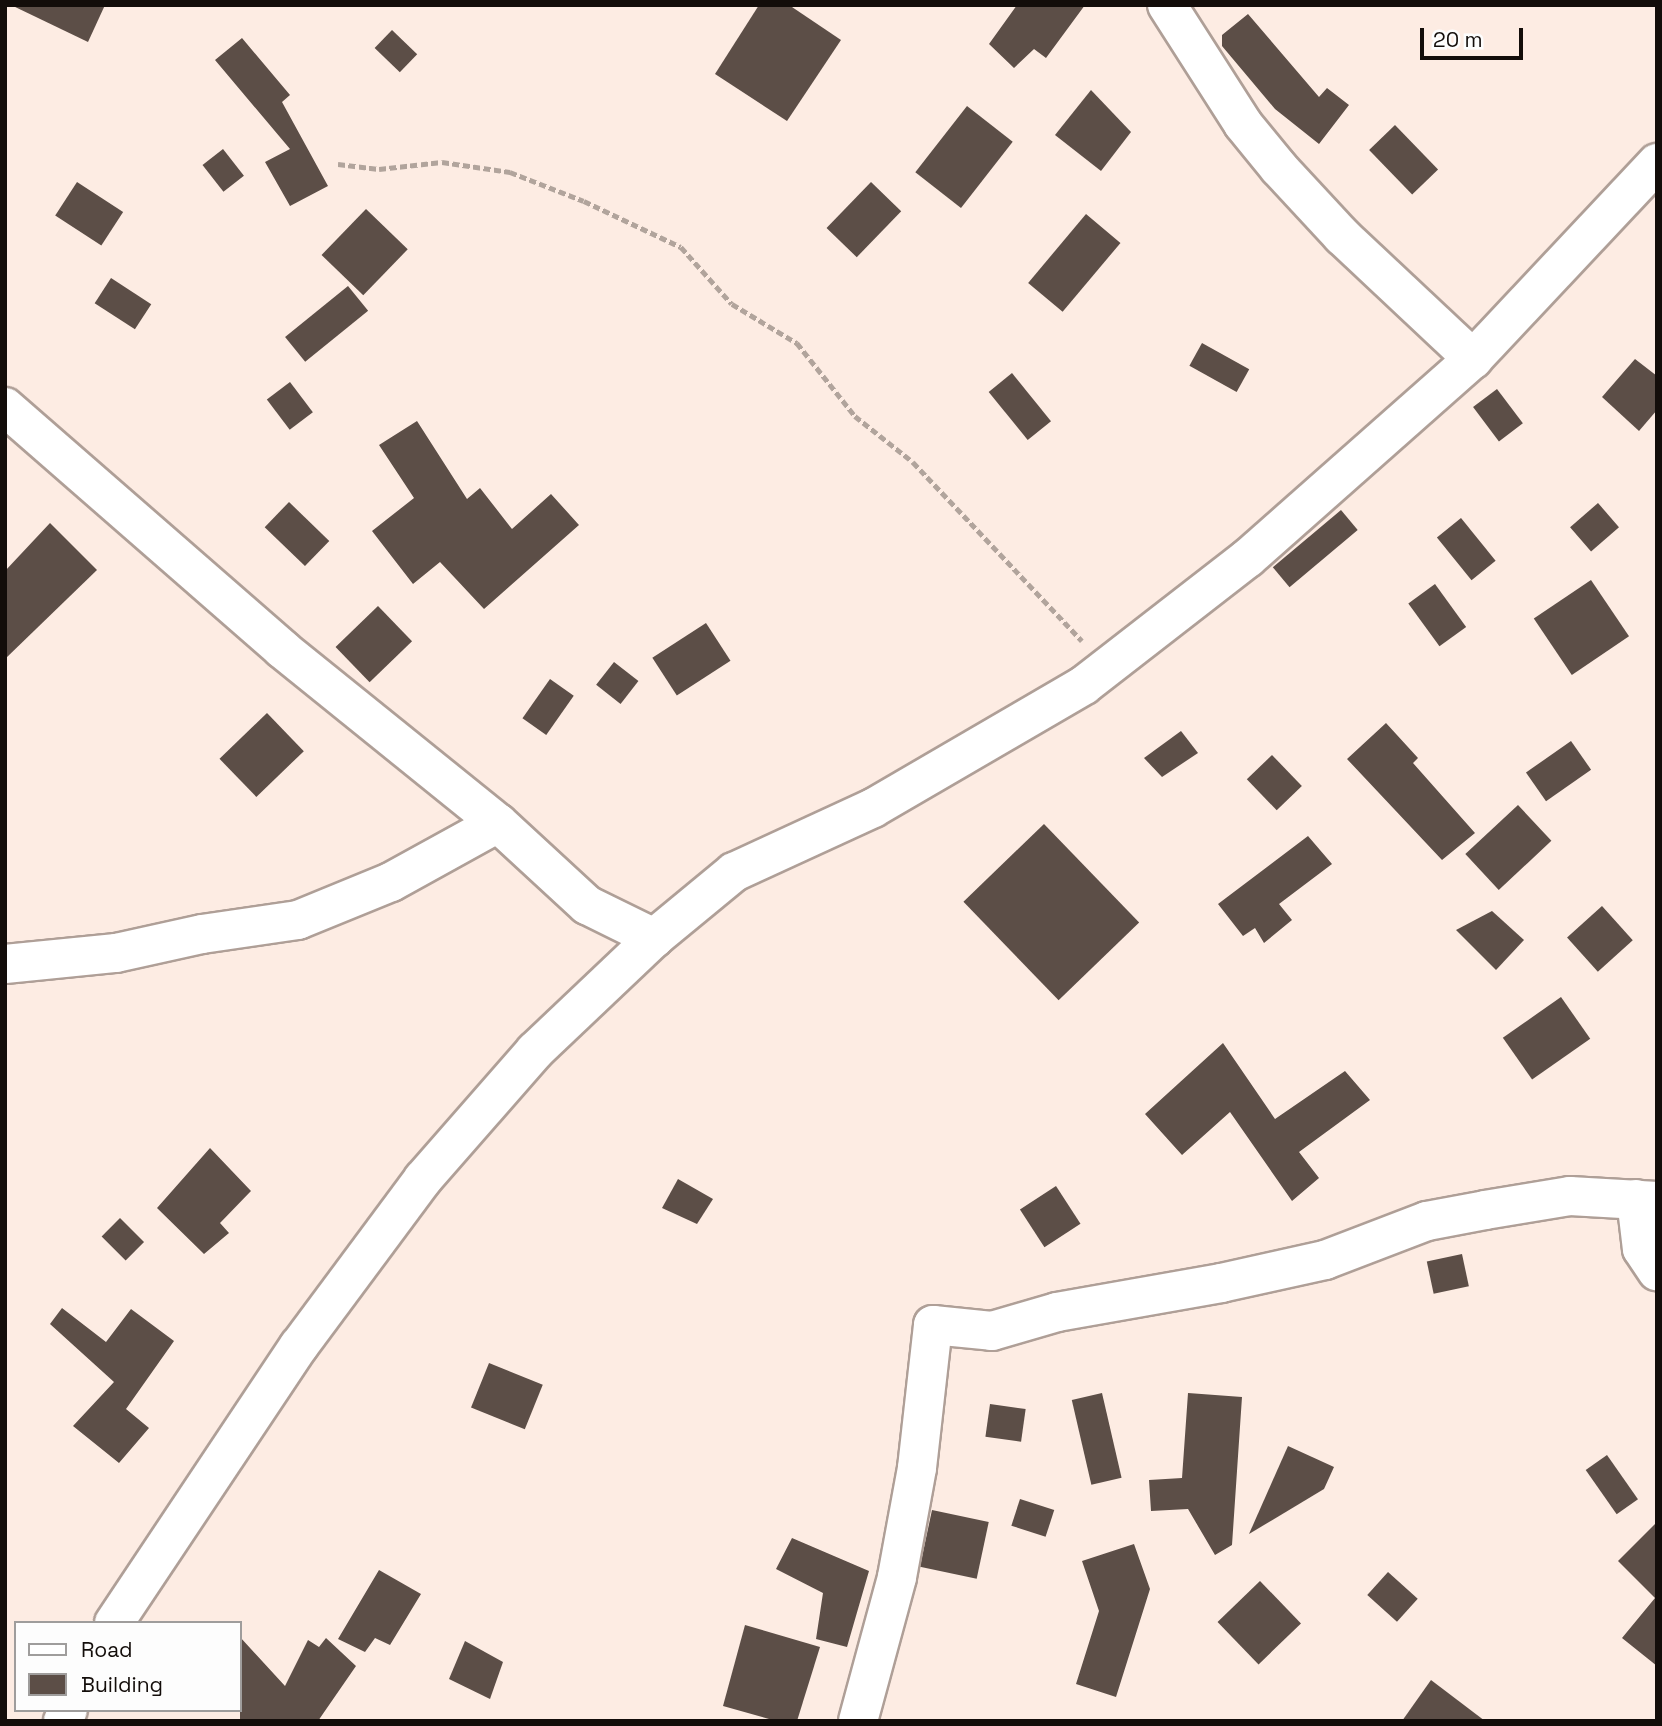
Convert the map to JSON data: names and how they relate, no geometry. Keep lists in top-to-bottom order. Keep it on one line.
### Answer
{"legend":["Road","Building"],"scale_bar":"20 m"}
